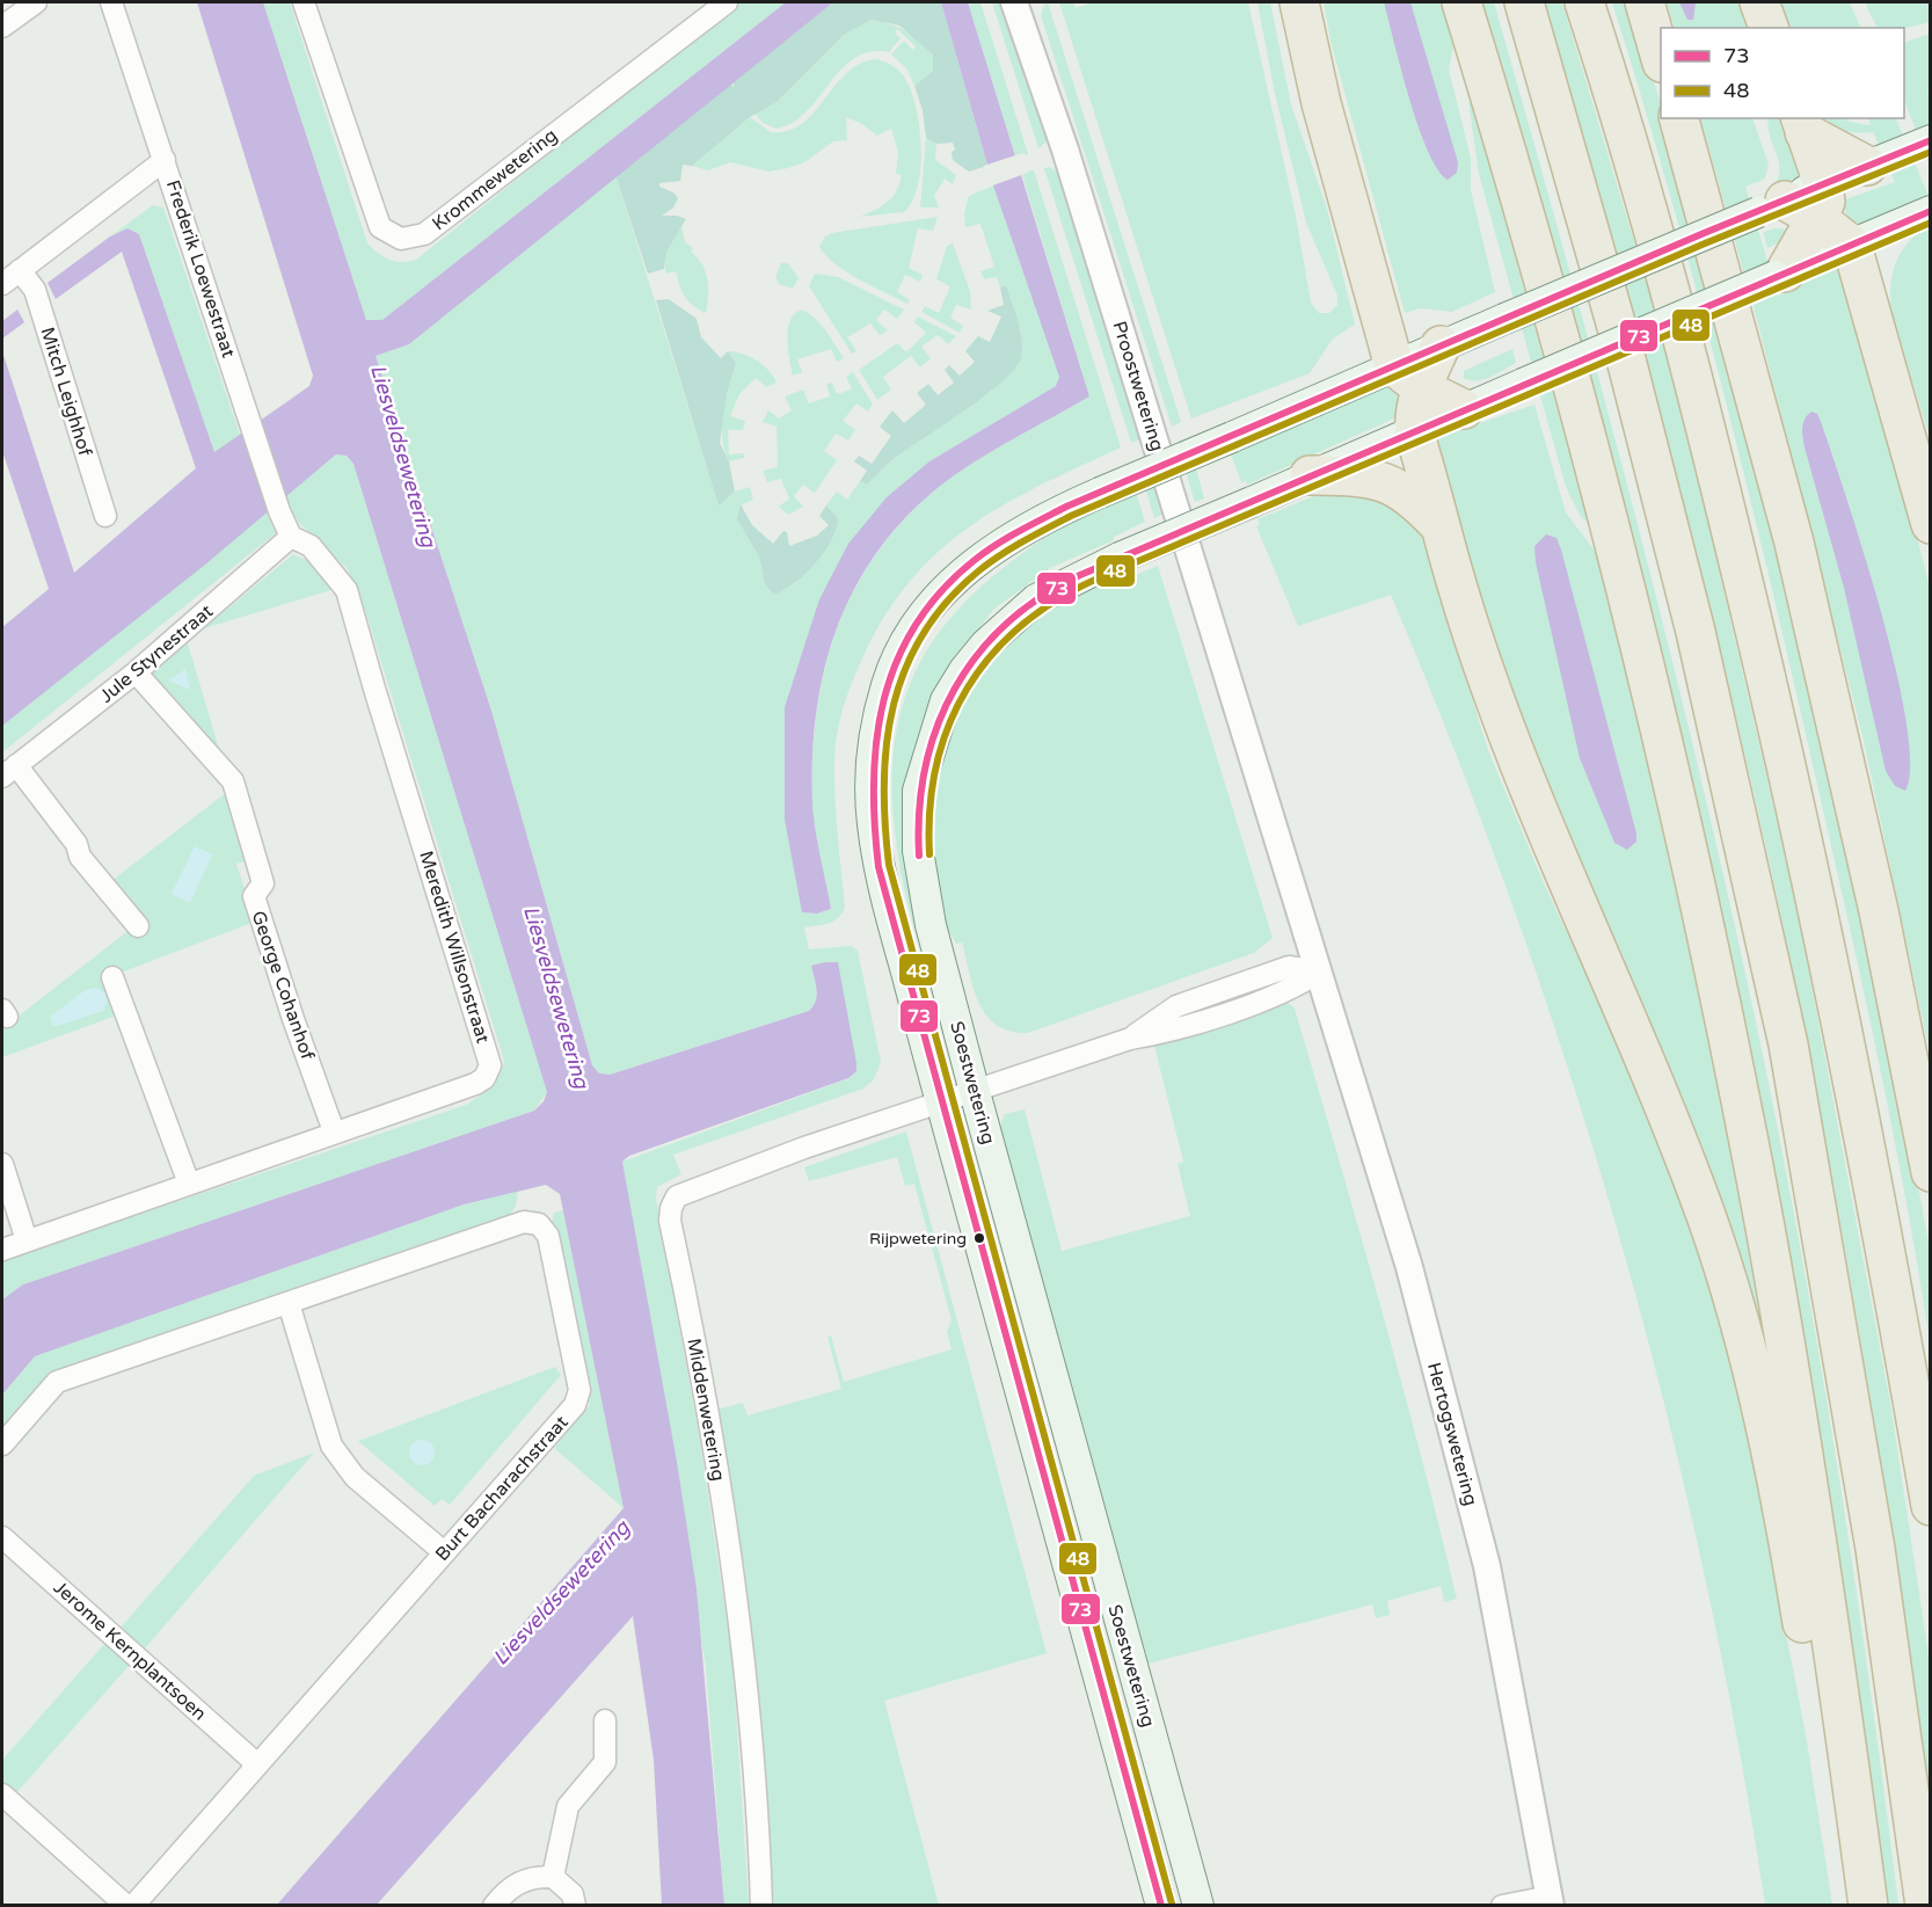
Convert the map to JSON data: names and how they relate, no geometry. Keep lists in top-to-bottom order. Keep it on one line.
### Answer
{"streets":{"main road":["Soestwetering"],"street":["Krommewetering","Frederik Loewestraat","Proostwetering","Mitch Leighhof","Jule Stynestraat","Meredith Willsonstraat","George Cohanhof","Middenwetering","Hertogswetering","Burt Bacharachstraat","Jerome Kernplantsoen"]},"crossings":[["Frederik Loewestraat","Jule Stynestraat"],["Frederik Loewestraat","Meredith Willsonstraat"],["Proostwetering","Hertogswetering"],["Jule Stynestraat","Meredith Willsonstraat"],["Jule Stynestraat","George Cohanhof"],["Meredith Willsonstraat","George Cohanhof"],["Soestwetering","Middenwetering"],["Burt Bacharachstraat","Jerome Kernplantsoen"]],"water":["Liesveldsewetering"],"places":["Rijpwetering"],"lines":["transit line 73","transit line 48"],"legend":["73","48"]}
